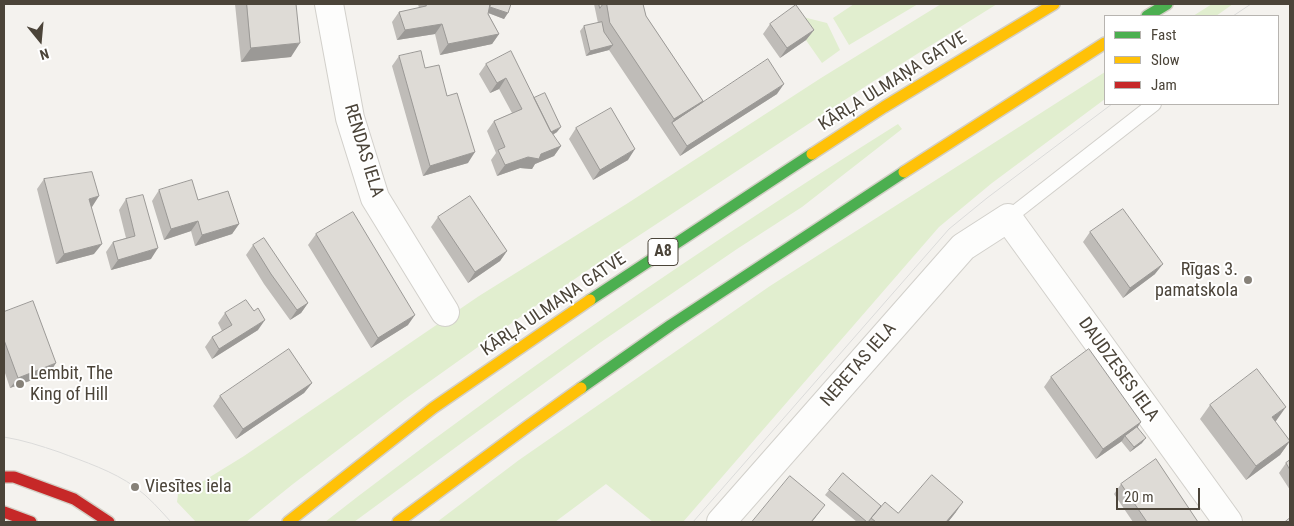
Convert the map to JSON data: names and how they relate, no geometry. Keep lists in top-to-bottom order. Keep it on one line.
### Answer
{"streets":{"main road":["KĀRĻA ULMAŅA GATVE","A8"],"street":["RENDAS IELA","NERETAS IELA","DAUDZESES IELA"]},"crossings":[["NERETAS IELA","DAUDZESES IELA"]],"places":["Rīgas 3. pamatskola","Lembit, The King of Hill","Viesītes iela"],"legend":["Fast","Slow","Jam"],"scale_bar":"20 m","north":"bottom"}
